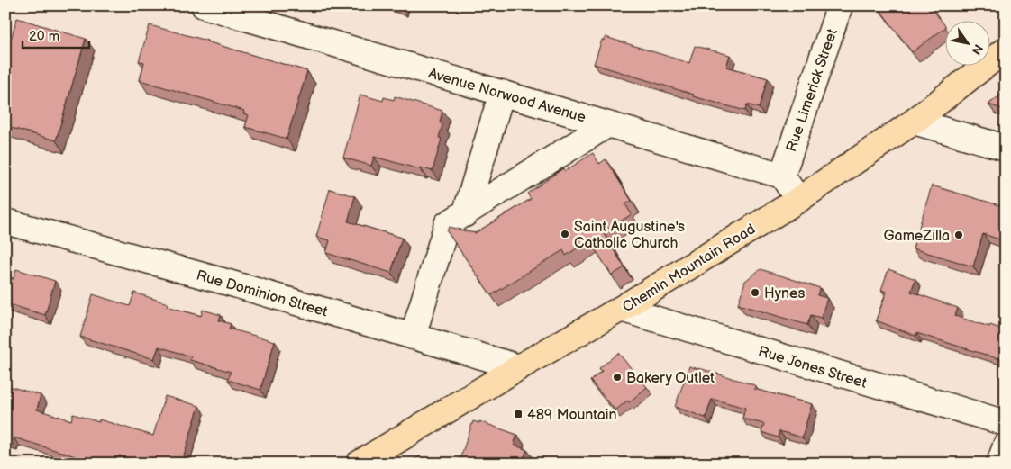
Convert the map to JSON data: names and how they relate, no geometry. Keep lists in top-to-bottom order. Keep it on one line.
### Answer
{"streets":{"main road":["Chemin Mountain Road"],"street":["Rue Limerick Street","Avenue Norwood Avenue","Rue Dominion Street","Rue Jones Street"]},"crossings":[["Rue Limerick Street","Avenue Norwood Avenue"],["Chemin Mountain Road","Rue Dominion Street"],["Chemin Mountain Road","Rue Jones Street"]],"places":{"other":["Saint Augustine's Catholic Church","GameZilla","Hynes","Bakery Outlet"],"transit":["489 Mountain"]},"scale_bar":"20 m","north":"bottom right"}
